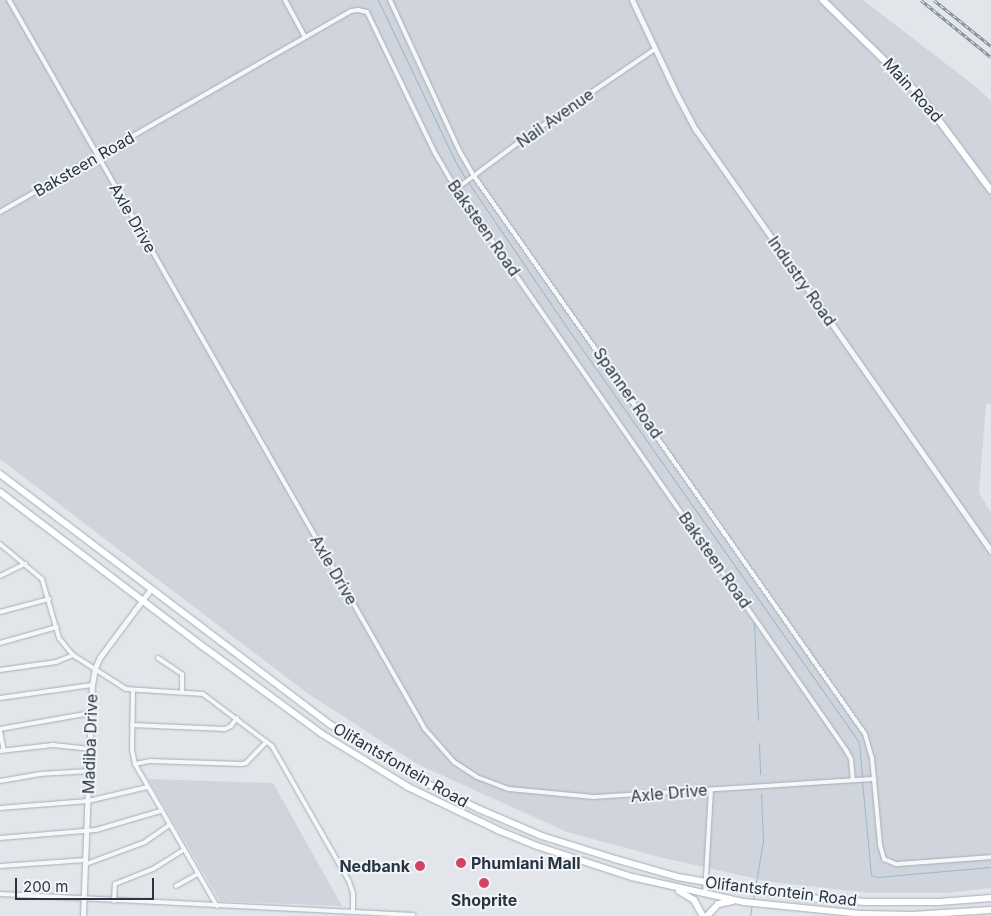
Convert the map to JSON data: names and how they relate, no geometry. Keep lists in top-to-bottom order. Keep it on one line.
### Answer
{"streets":{"main road":["Main Road","Olifantsfontein Road"],"street":["Nail Avenue","Baksteen Road","Axle Drive","Industry Road","Spanner Road","Madiba Drive"]},"crossings":[["Nail Avenue","Baksteen Road"],["Nail Avenue","Industry Road"],["Nail Avenue","Spanner Road"],["Baksteen Road","Axle Drive"],["Axle Drive","Spanner Road"],["Madiba Drive","Olifantsfontein Road"]],"places":["Phumlani Mall","Nedbank","Shoprite"],"scale_bar":"200 m"}
